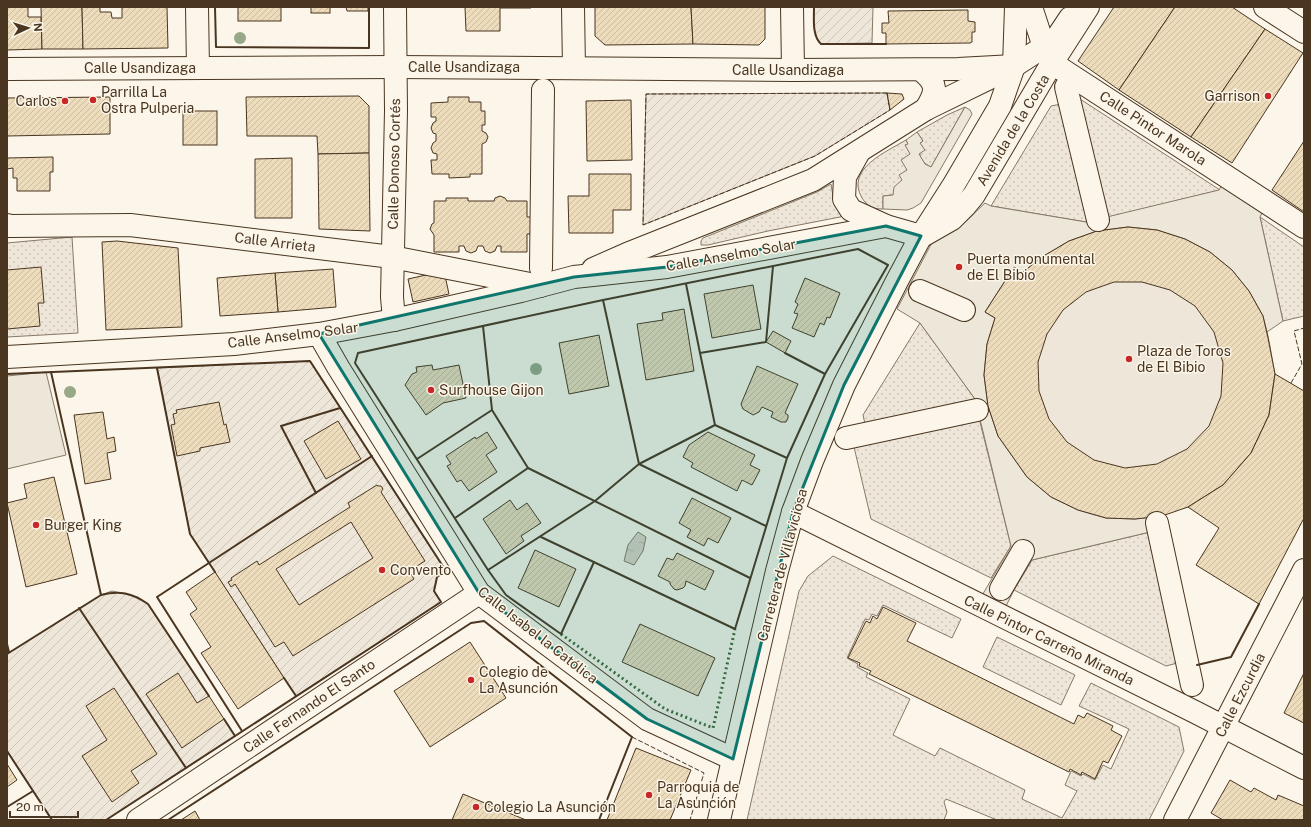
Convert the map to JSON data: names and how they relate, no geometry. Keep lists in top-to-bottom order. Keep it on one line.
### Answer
{"streets":{"street":["Calle Usandizaga","Calle Pintor Marola","Avenida de la Costa","Calle Donoso Cortés","Calle Arrieta","Calle Anselmo Solar","Carretera de Villaviciosa","Calle Isabel la Católica","Calle Pintor Carreño Miranda","Calle Ezcurdia","Calle Fernando El Santo"]},"crossings":[["Calle Usandizaga","Calle Donoso Cortés"],["Calle Usandizaga","Calle Anselmo Solar"],["Calle Usandizaga","Carretera de Villaviciosa"],["Calle Pintor Marola","Avenida de la Costa"],["Calle Pintor Marola","Calle Anselmo Solar"],["Avenida de la Costa","Calle Anselmo Solar"],["Avenida de la Costa","Carretera de Villaviciosa"],["Calle Donoso Cortés","Calle Arrieta"],["Calle Donoso Cortés","Calle Anselmo Solar"],["Calle Arrieta","Calle Anselmo Solar"],["Calle Anselmo Solar","Carretera de Villaviciosa"],["Calle Anselmo Solar","Calle Isabel la Católica"],["Carretera de Villaviciosa","Calle Isabel la Católica"],["Carretera de Villaviciosa","Calle Pintor Carreño Miranda"],["Calle Isabel la Católica","Calle Fernando El Santo"],["Calle Pintor Carreño Miranda","Calle Ezcurdia"]],"places":["Garrison","Parrilla La Ostra Pulperia","Carlos","Puerta monumental de El Bibio","Plaza de Toros de El Bibio","Surfhouse Gijon","Burger King","Convento","Colegio de La Asunción","Parroquia de La Asunción","Colegio La Asunción"],"scale_bar":"20 m","north":"right"}
